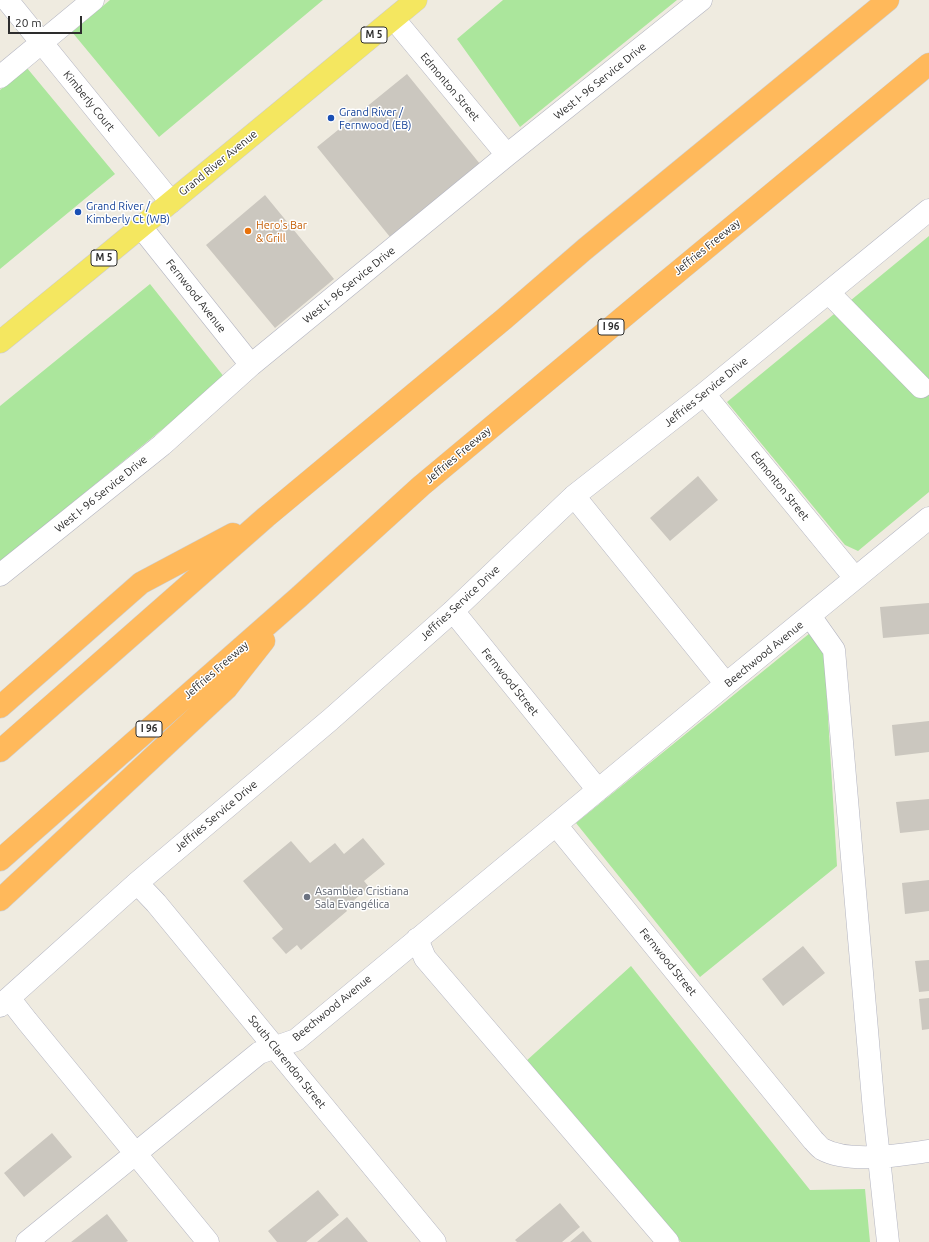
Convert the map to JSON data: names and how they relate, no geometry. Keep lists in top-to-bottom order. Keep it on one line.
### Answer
{"streets":{"highway":["Jeffries Freeway","I 96"],"main road":["M 5","Grand River Avenue"],"street":["West I- 96 Service Drive","Edmonton Street","Kimberly Court","Fernwood Avenue","Jeffries Service Drive","Beechwood Avenue","Fernwood Street","South Clarendon Street"]},"crossings":[["West I- 96 Service Drive","Edmonton Street"],["West I- 96 Service Drive","Fernwood Avenue"],["Edmonton Street","Grand River Avenue"],["Edmonton Street","Jeffries Service Drive"],["Edmonton Street","Beechwood Avenue"],["Kimberly Court","Grand River Avenue"],["Grand River Avenue","Fernwood Avenue"],["Jeffries Service Drive","Fernwood Street"],["Jeffries Service Drive","South Clarendon Street"],["Beechwood Avenue","Fernwood Street"],["Beechwood Avenue","South Clarendon Street"]],"places":["Grand River / Fernwood (EB)","Grand River / Kimberly Ct (WB)","Hero's Bar & Grill","Asamblea Cristiana Sala Evangélica"],"scale_bar":"20 m"}
